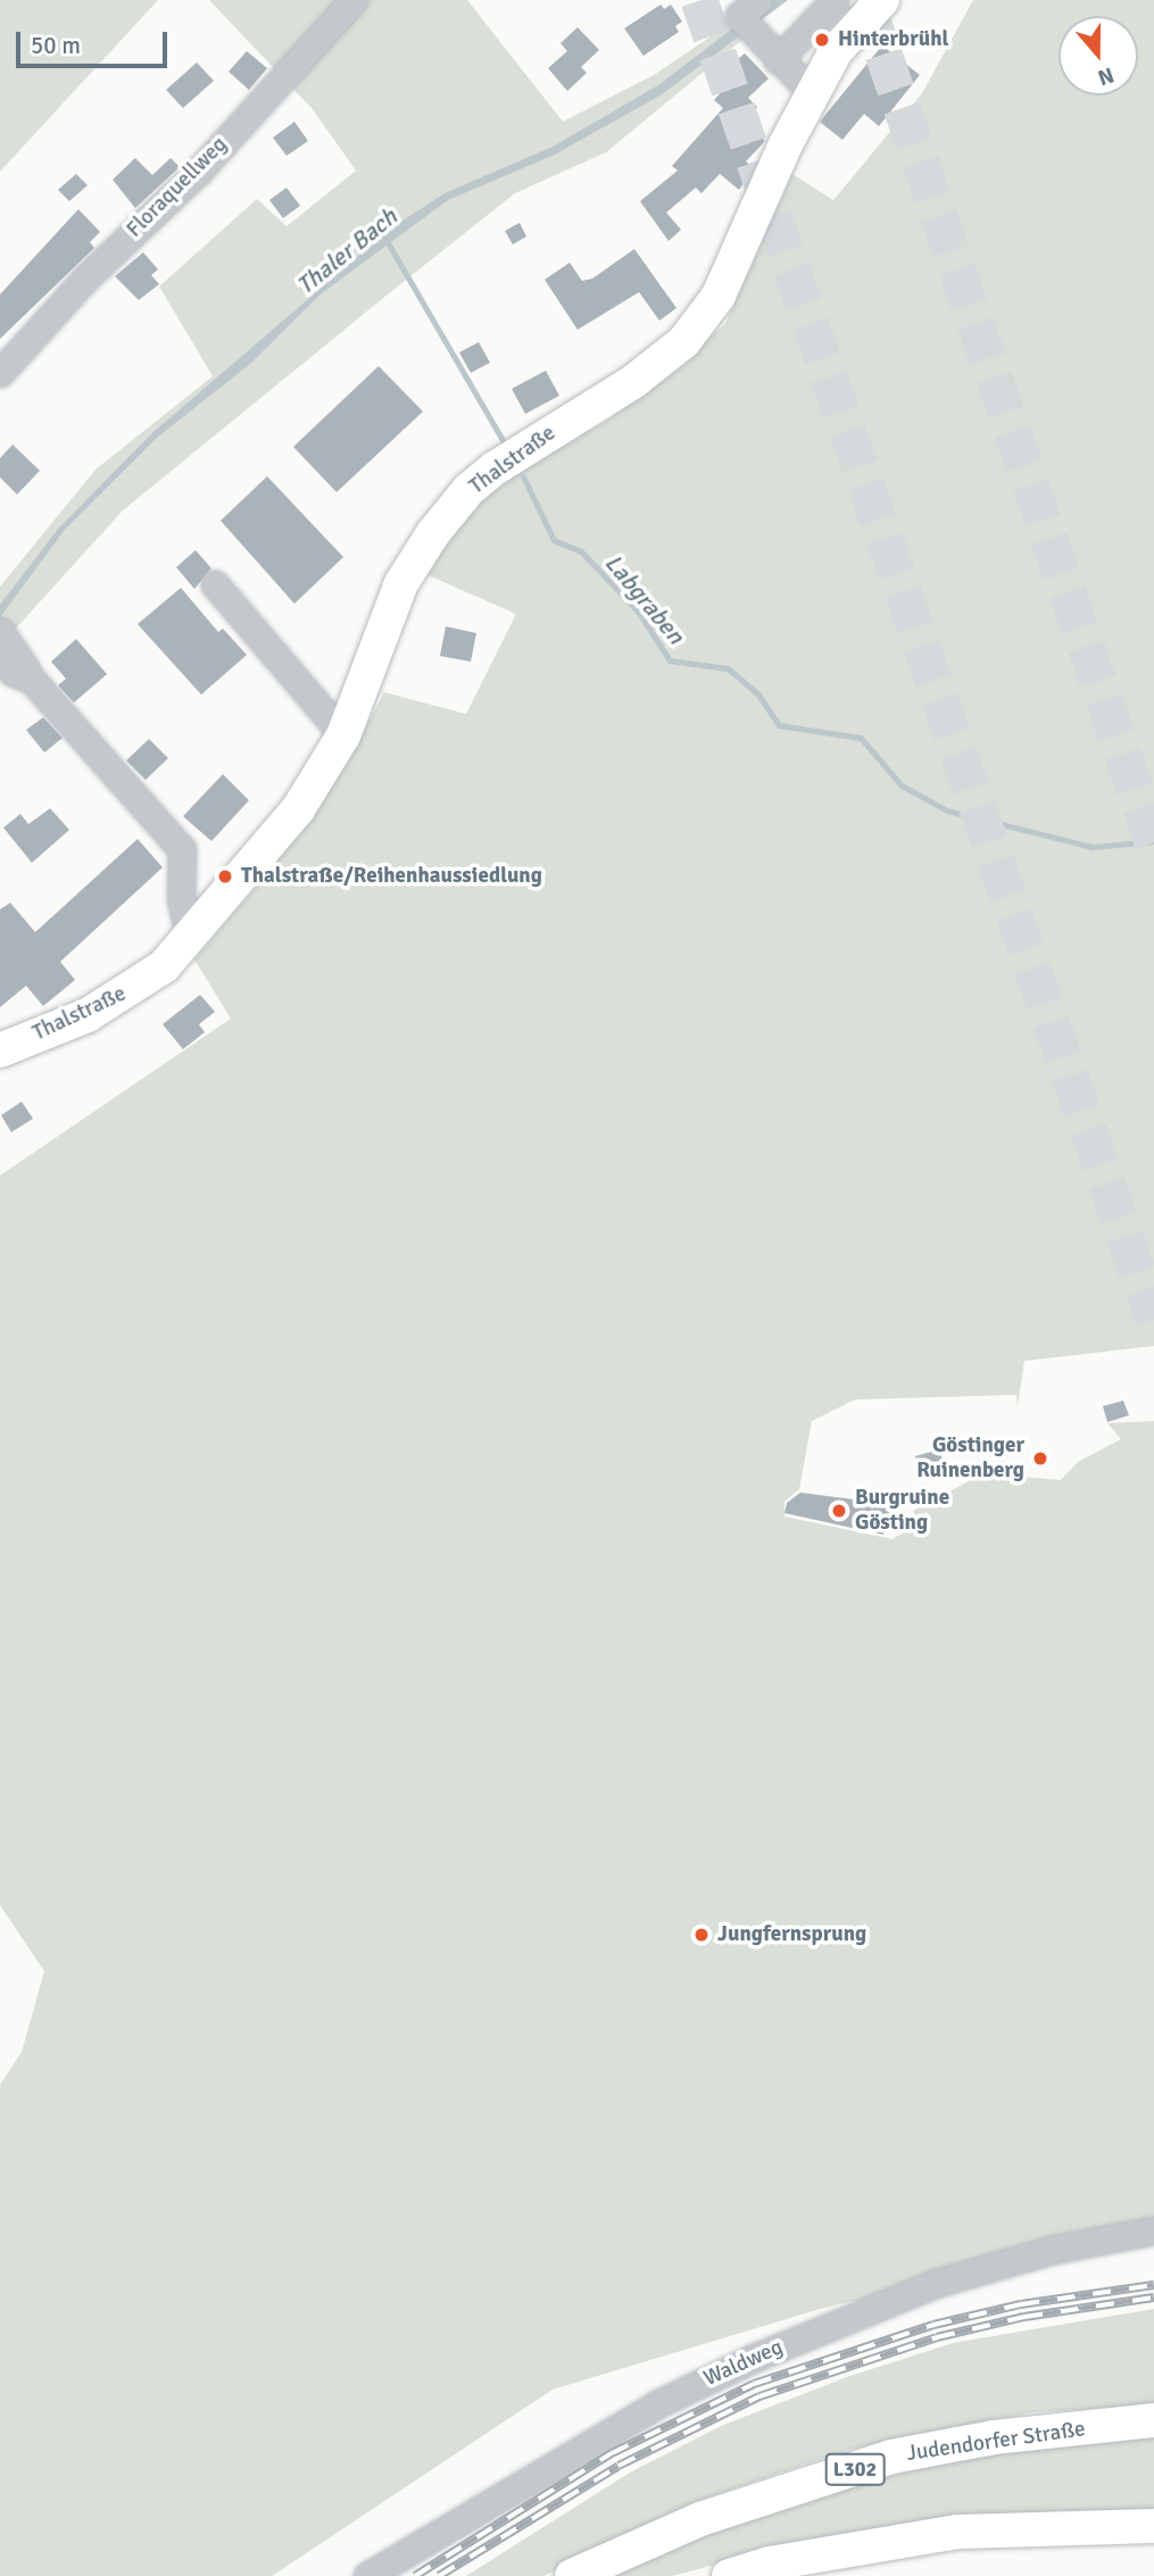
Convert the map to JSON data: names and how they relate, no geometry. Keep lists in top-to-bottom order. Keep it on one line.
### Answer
{"streets":{"main road":["Thalstraße","Judendorfer Straße","L302"],"street":["Floraquellweg","Waldweg"]},"water":["Thaler Bach","Labgraben"],"places":["Hinterbrühl","Thalstraße/Reihenhaussiedlung","Göstinger Ruinenberg","Burgruine Gösting","Jungfernsprung"],"scale_bar":"50 m","north":"bottom"}
